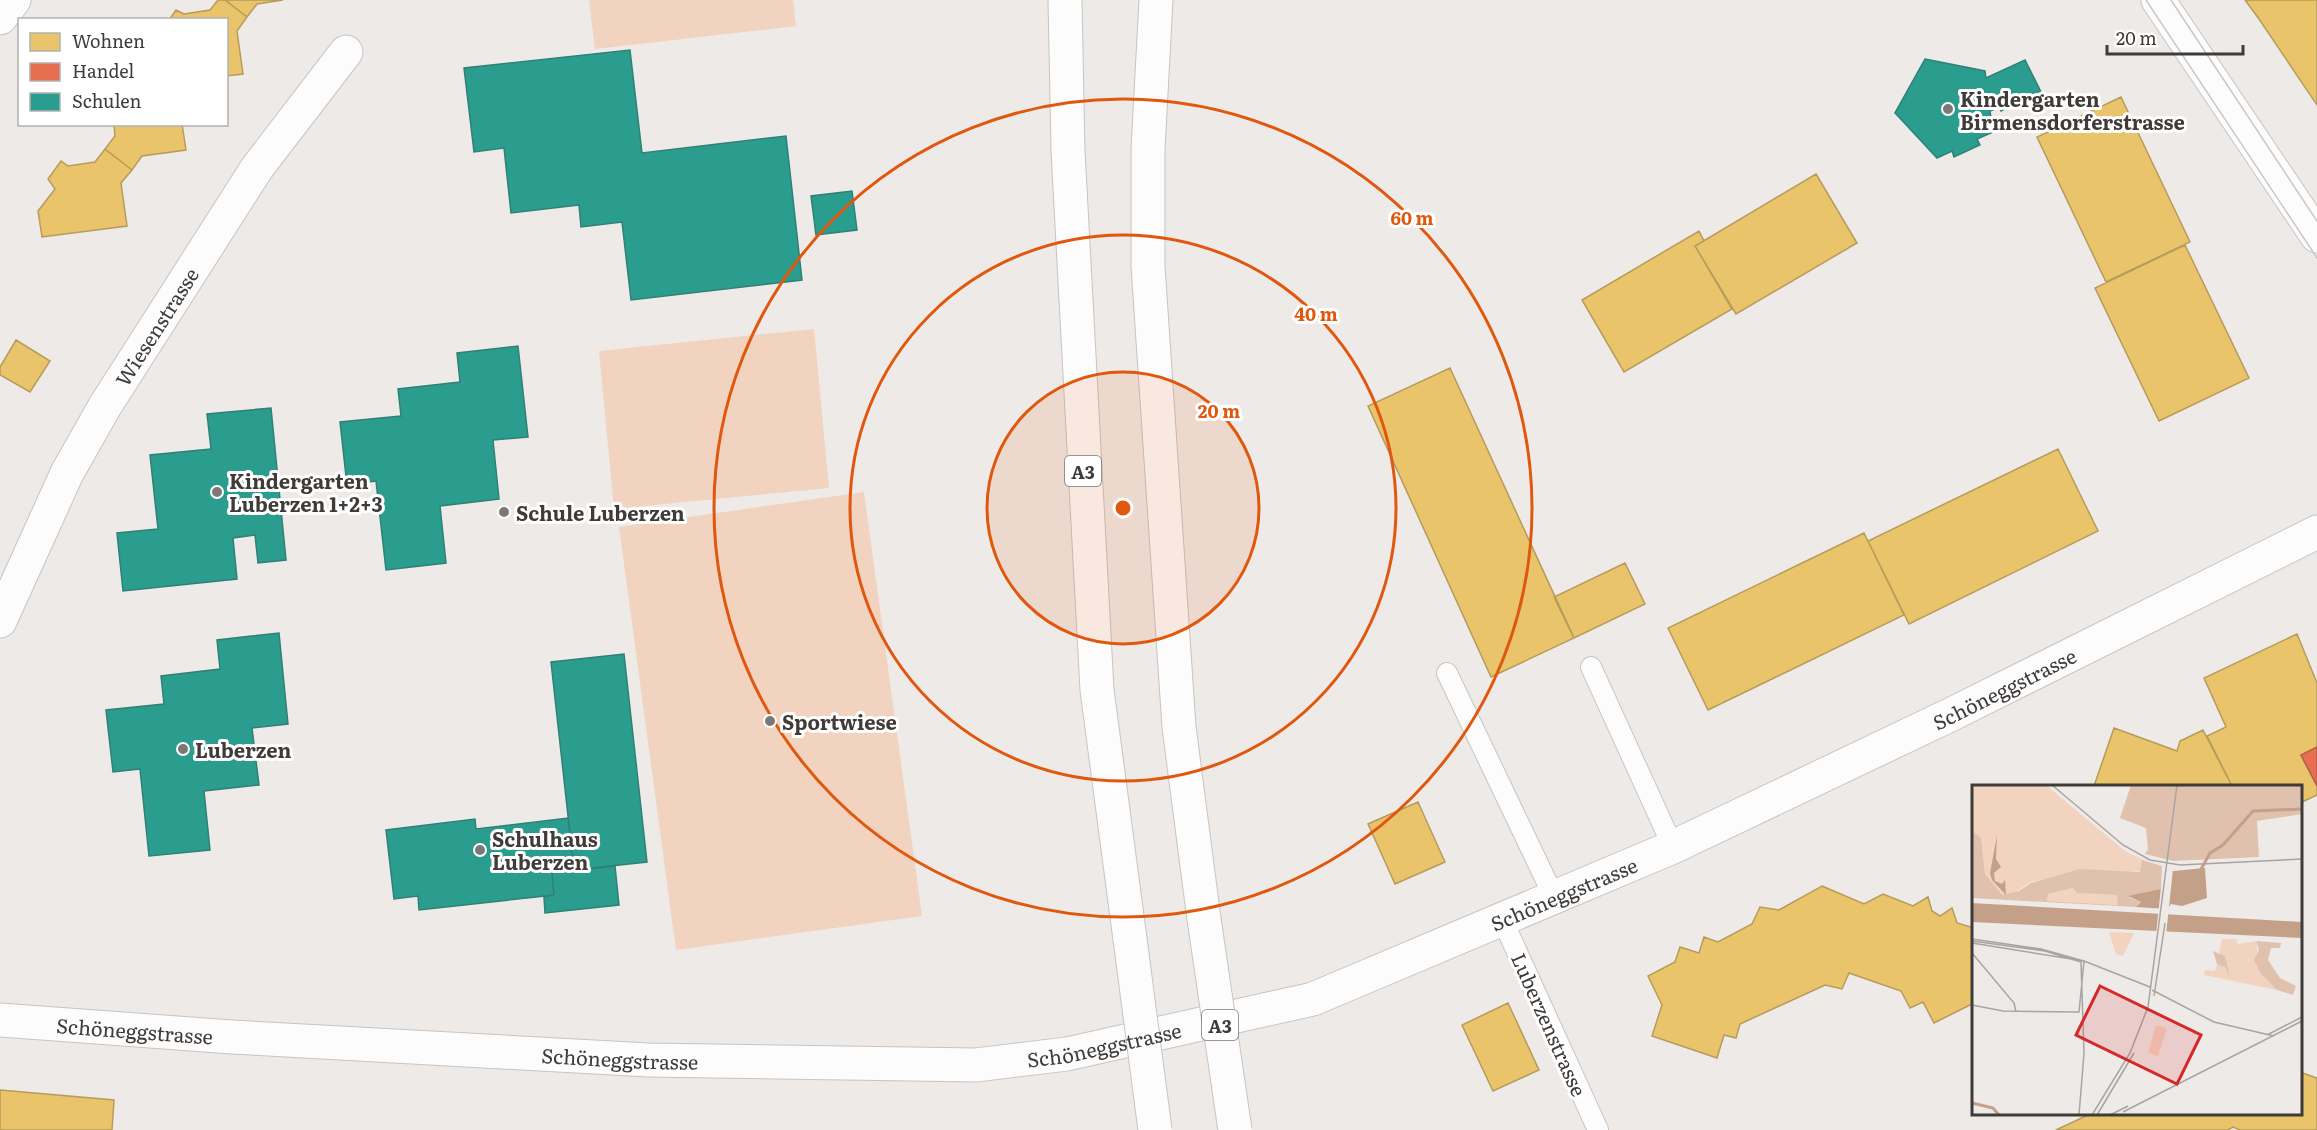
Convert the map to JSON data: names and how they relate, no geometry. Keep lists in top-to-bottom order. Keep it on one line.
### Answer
{"streets":{"main road":["Wiesenstrasse","A3","Schöneggstrasse"],"lane":["Luberzenstrasse"]},"crossings":[["Schöneggstrasse","Luberzenstrasse"]],"places":["Kindergarten Birmensdorferstrasse","Kindergarten Luberzen 1+2+3","Schule Luberzen","Sportwiese","Luberzen","Schulhaus Luberzen"],"legend":["Wohnen","Handel","Schulen"],"scale_bar":"20 m","rings":["60 m","40 m","20 m"]}
